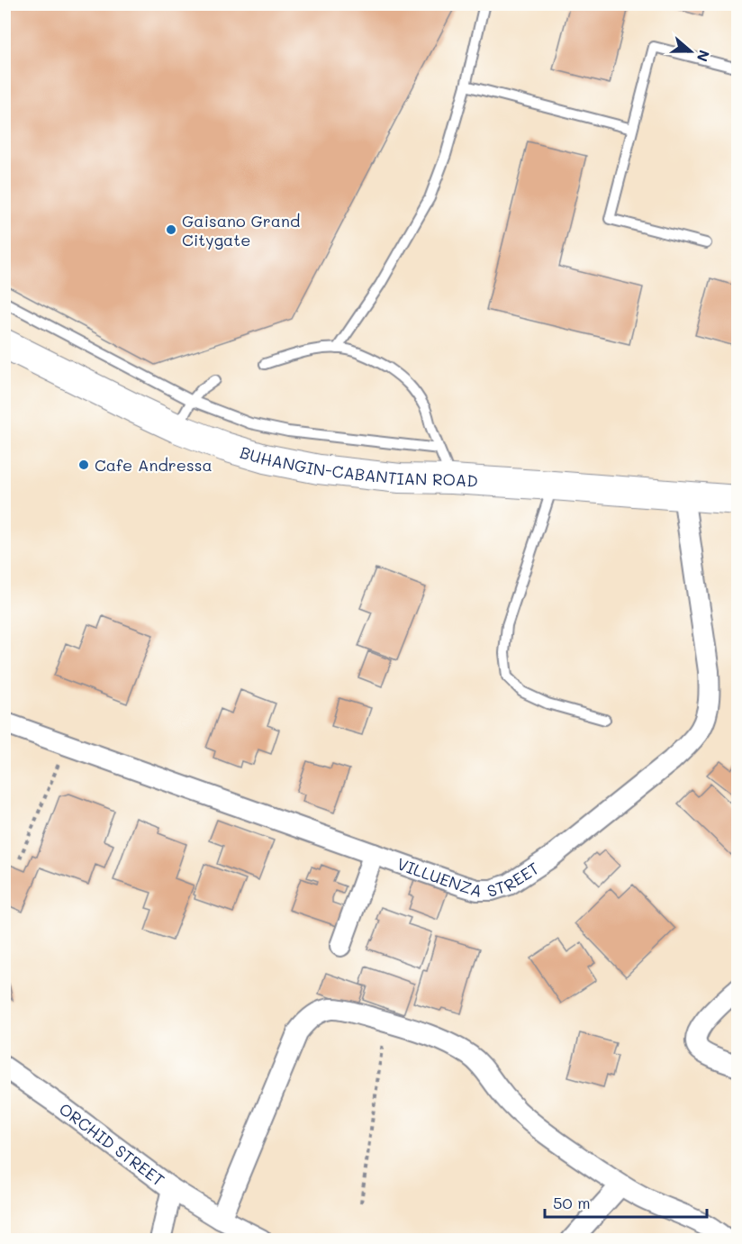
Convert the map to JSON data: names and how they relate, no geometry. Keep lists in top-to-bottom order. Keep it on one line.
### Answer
{"streets":{"main road":["BUHANGIN-CABANTIAN ROAD"],"street":["VILLUENZA STREET","ORCHID STREET"]},"crossings":[["BUHANGIN-CABANTIAN ROAD","VILLUENZA STREET"]],"places":["Gaisano Grand Citygate","Cafe Andressa"],"scale_bar":"50 m","north":"right"}
